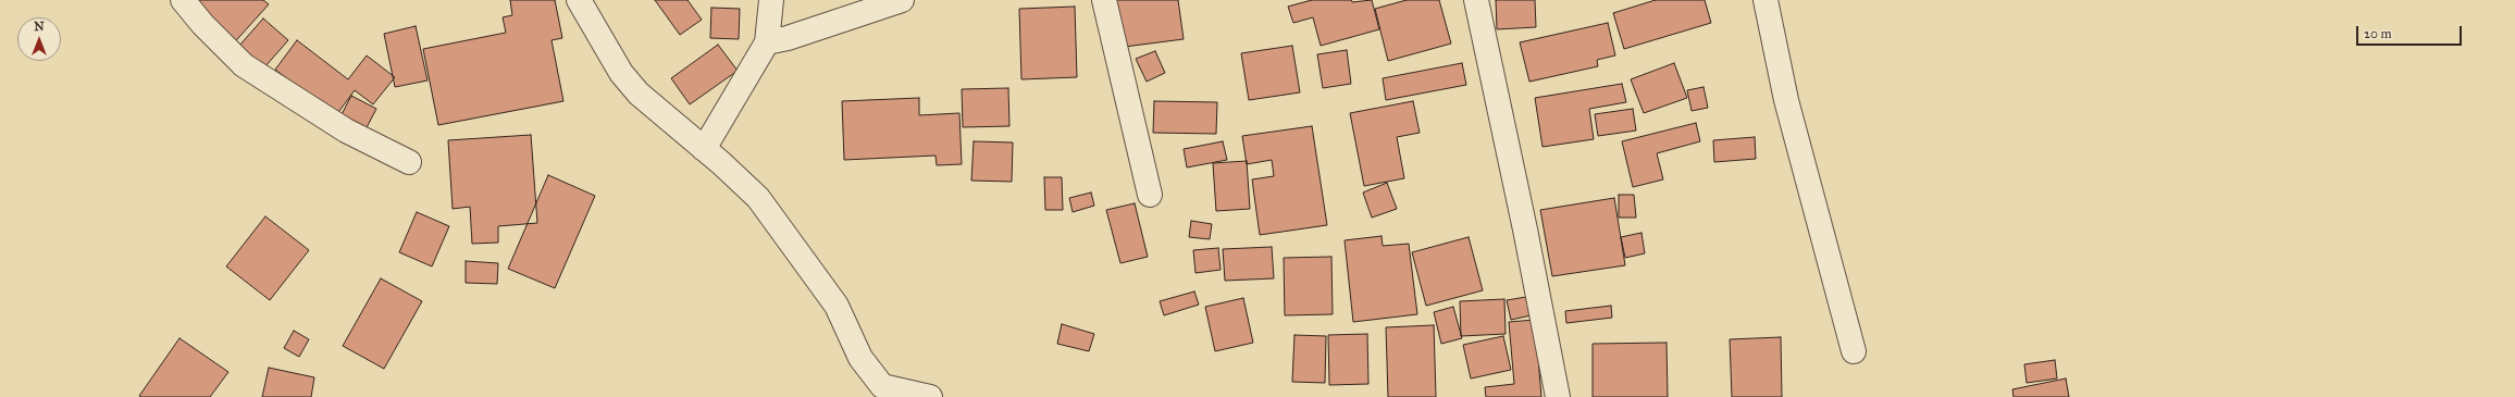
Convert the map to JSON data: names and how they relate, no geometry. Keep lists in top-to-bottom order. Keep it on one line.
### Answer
{"scale_bar":"20 m","north":"top"}
